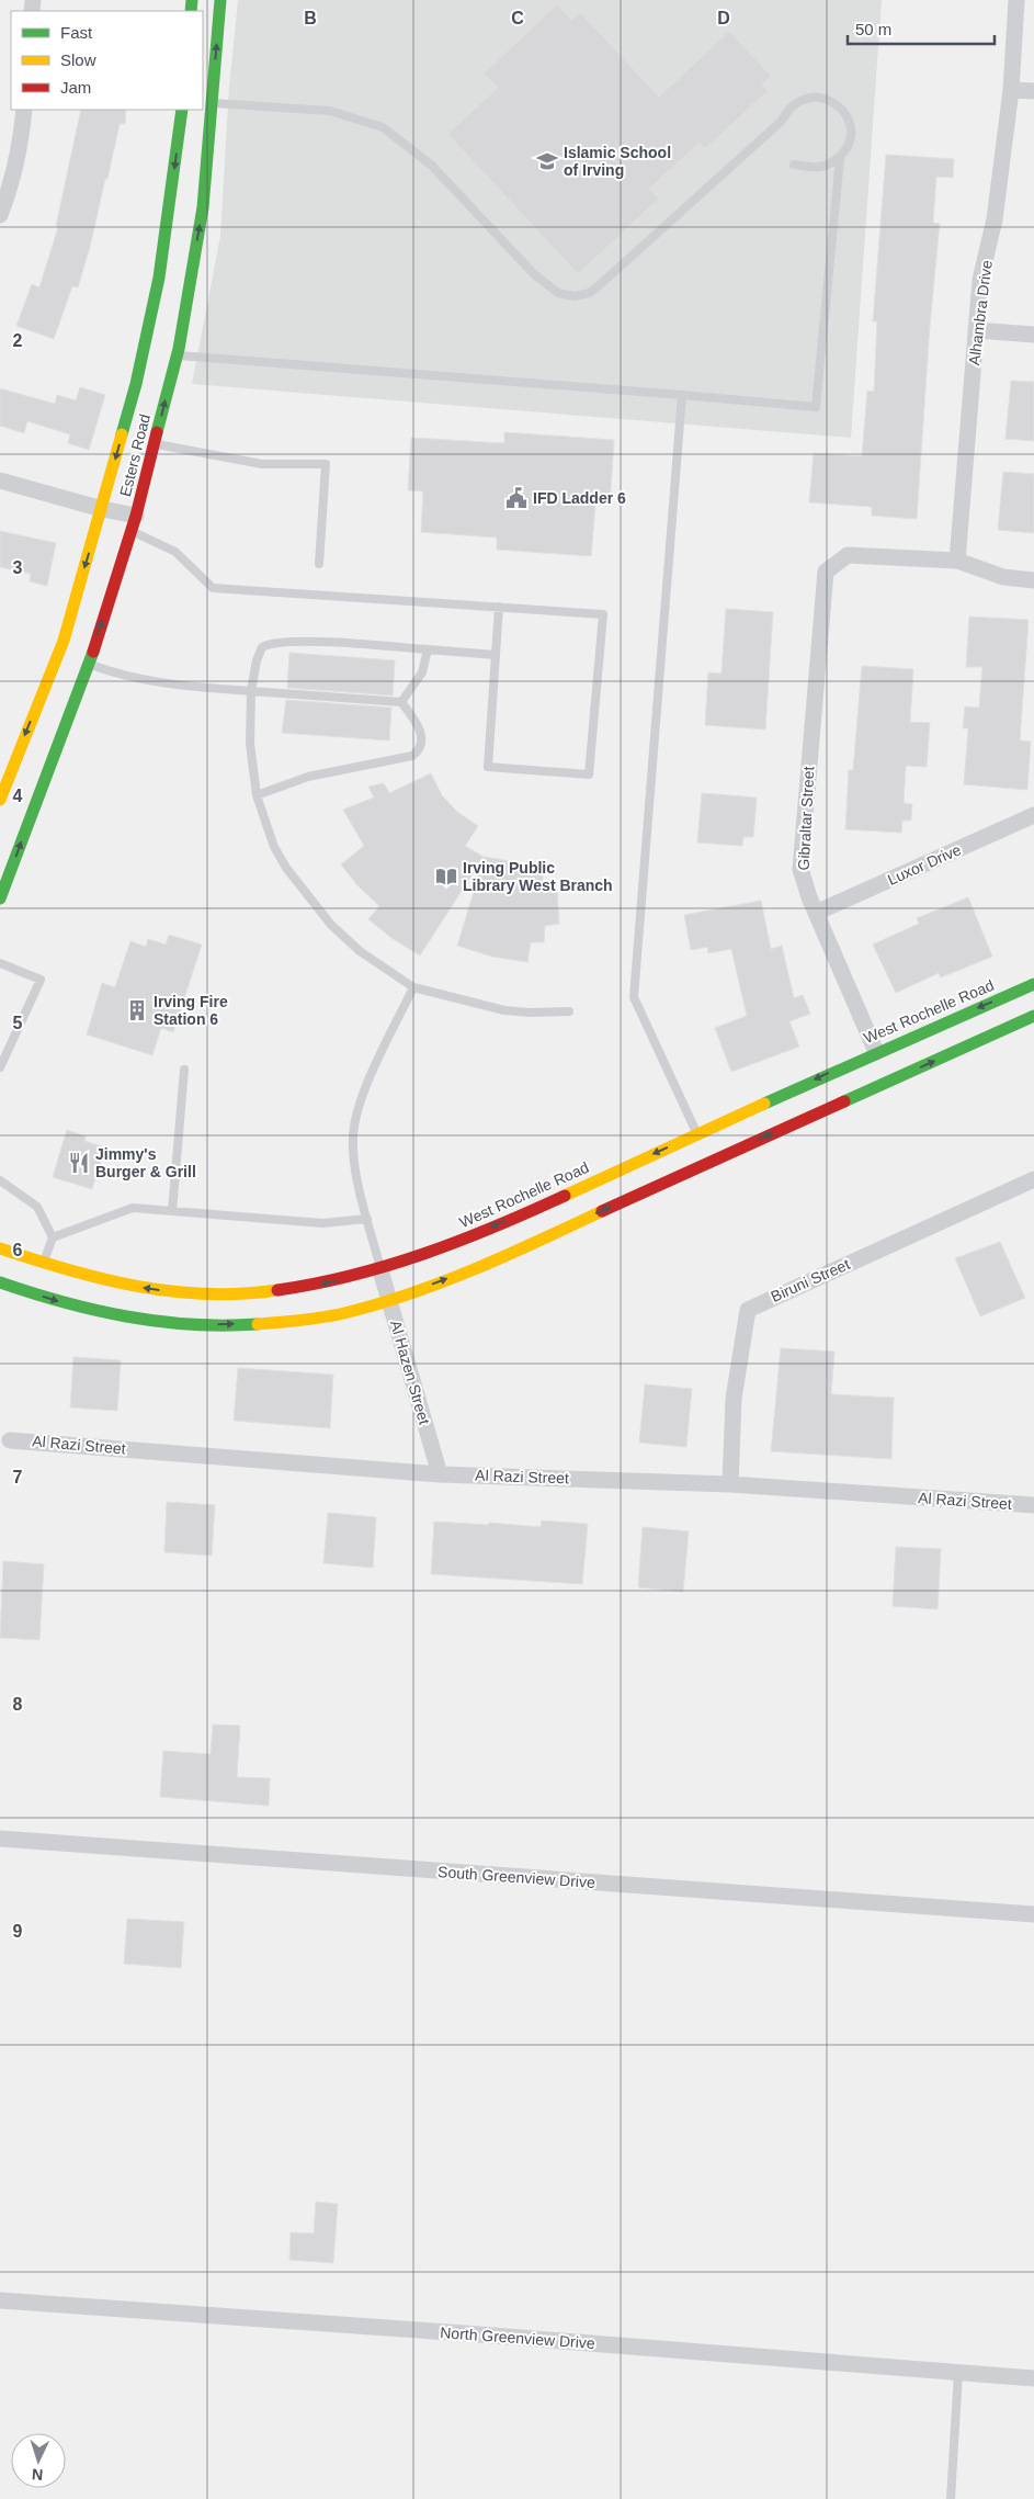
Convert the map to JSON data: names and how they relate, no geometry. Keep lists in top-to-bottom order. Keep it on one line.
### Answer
{"streets":{"street":["Alhambra Drive","Esters Road","Gibraltar Street","Luxor Drive","West Rochelle Road","Biruni Street","Al Hazen Street","Al Razi Street","South Greenview Drive","North Greenview Drive"]},"crossings":[["Alhambra Drive","Gibraltar Street"],["Gibraltar Street","Luxor Drive"],["Gibraltar Street","West Rochelle Road"],["West Rochelle Road","Al Hazen Street"],["Biruni Street","Al Razi Street"],["Al Hazen Street","Al Razi Street"]],"places":{"school or university":["Islamic School of Irving"],"public building":["IFD Ladder 6"],"library":["Irving Public Library West Branch"],"building":["Irving Fire Station 6"],"restaurant":["Jimmy's Burger & Grill"]},"legend":["Fast","Slow","Jam"],"scale_bar":"50 m","north":"bottom","grid":{"columns":["B","C","D"],"rows":["2","3","4","5","6","7","8","9"]}}
